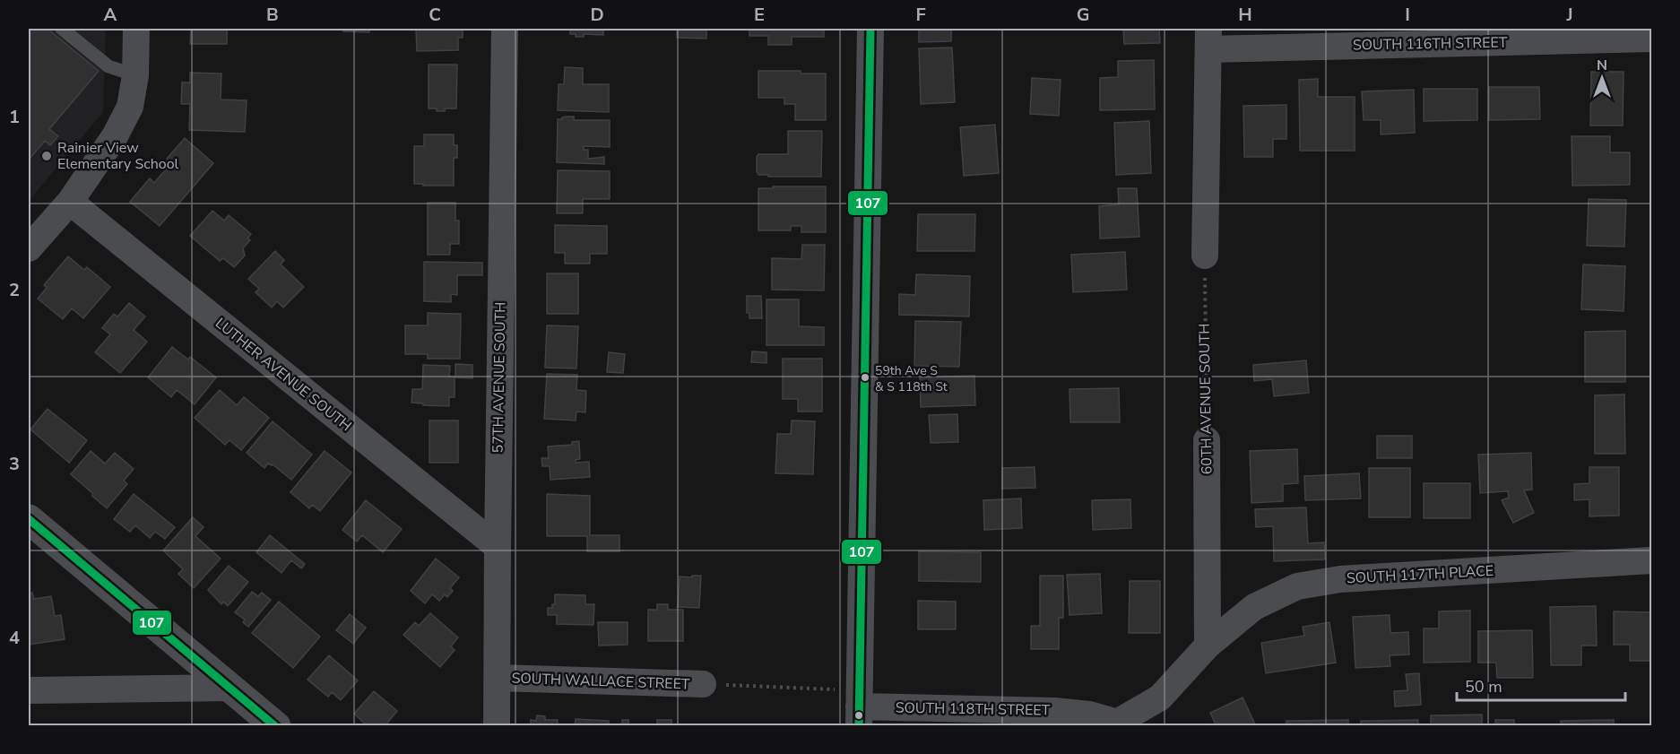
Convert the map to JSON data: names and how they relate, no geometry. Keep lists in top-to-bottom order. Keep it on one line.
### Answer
{"streets":{"street":["SOUTH 116TH STREET","LUTHER AVENUE SOUTH","57TH AVENUE SOUTH","60TH AVENUE SOUTH","SOUTH 117TH PLACE","SOUTH WALLACE STREET","SOUTH 118TH STREET"]},"crossings":[["LUTHER AVENUE SOUTH","57TH AVENUE SOUTH"],["57TH AVENUE SOUTH","SOUTH WALLACE STREET"],["60TH AVENUE SOUTH","SOUTH 117TH PLACE"]],"places":["Rainier View Elementary School","59th Ave S & S 118th St"],"lines":["transit line 107"],"scale_bar":"50 m","north":"top","grid":{"columns":["A","B","C","D","E","F","G","H","I","J"],"rows":["1","2","3","4"]}}
